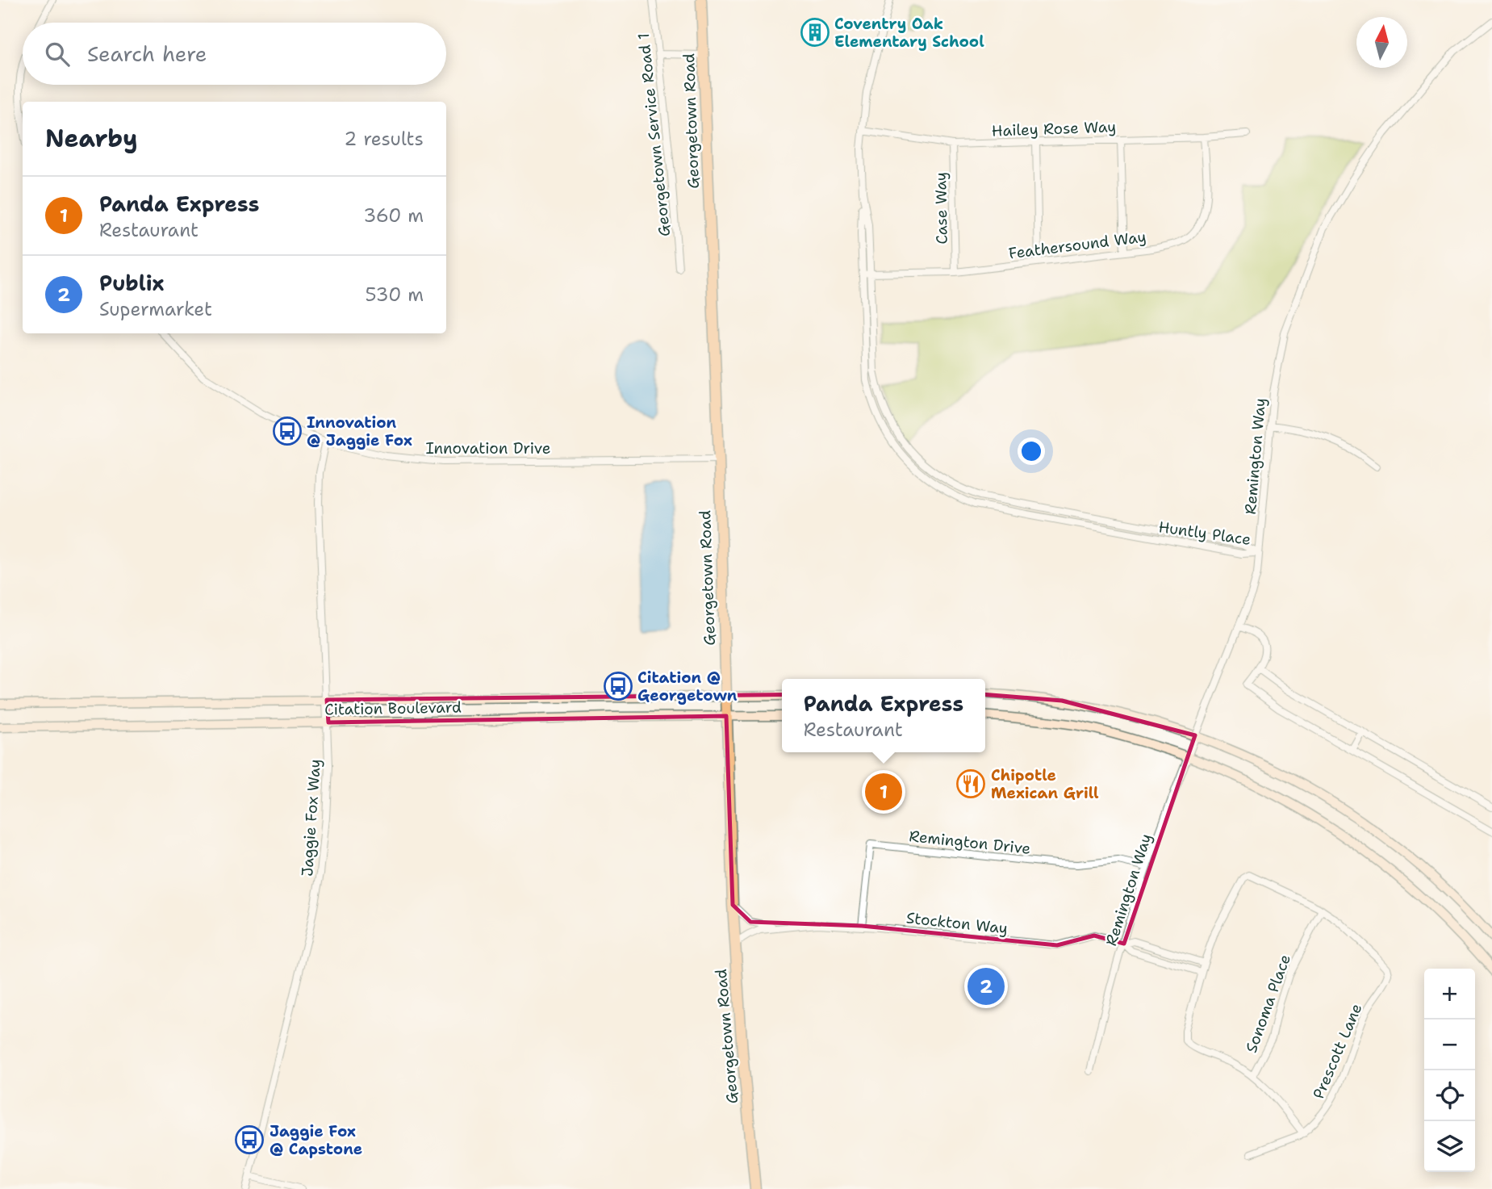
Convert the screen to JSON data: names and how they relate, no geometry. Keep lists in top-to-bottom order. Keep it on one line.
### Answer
{"streets":{"main road":["Georgetown Road","Citation Boulevard"],"street":["Hailey Rose Way","Georgetown Service Road 1","Case Way","Feathersound Way","Innovation Drive","Remington Way","Huntly Place","Jaggie Fox Way","Remington Drive","Stockton Way","Sonoma Place","Prescott Lane"]},"crossings":[["Georgetown Road","Innovation Drive"],["Georgetown Road","Citation Boulevard"],["Georgetown Road","Stockton Way"],["Hailey Rose Way","Case Way"],["Hailey Rose Way","Feathersound Way"],["Hailey Rose Way","Huntly Place"],["Case Way","Feathersound Way"],["Feathersound Way","Huntly Place"],["Innovation Drive","Jaggie Fox Way"],["Remington Way","Huntly Place"],["Remington Way","Remington Drive"],["Remington Way","Stockton Way"],["Citation Boulevard","Jaggie Fox Way"],["Remington Drive","Stockton Way"],["Stockton Way","Prescott Lane"],["Sonoma Place","Prescott Lane"]],"places":{"building":["Coventry Oak Elementary School"],"bus stop":["Innovation @ Jaggie Fox","Citation @ Georgetown","Jaggie Fox @ Capstone"],"restaurant":["Chipotle Mexican Grill"]},"north":"top","page":{"search":"Search here","heading":["Nearby","2 results"],"list":[{"mark":"1","name":"Panda Express","note":"Restaurant","value":"360 m"},{"mark":"2","name":"Publix","note":"Supermarket","value":"530 m"}],"popup":["Panda Express","Restaurant"],"pins":["1","2"],"map_buttons":["+","−"]}}
